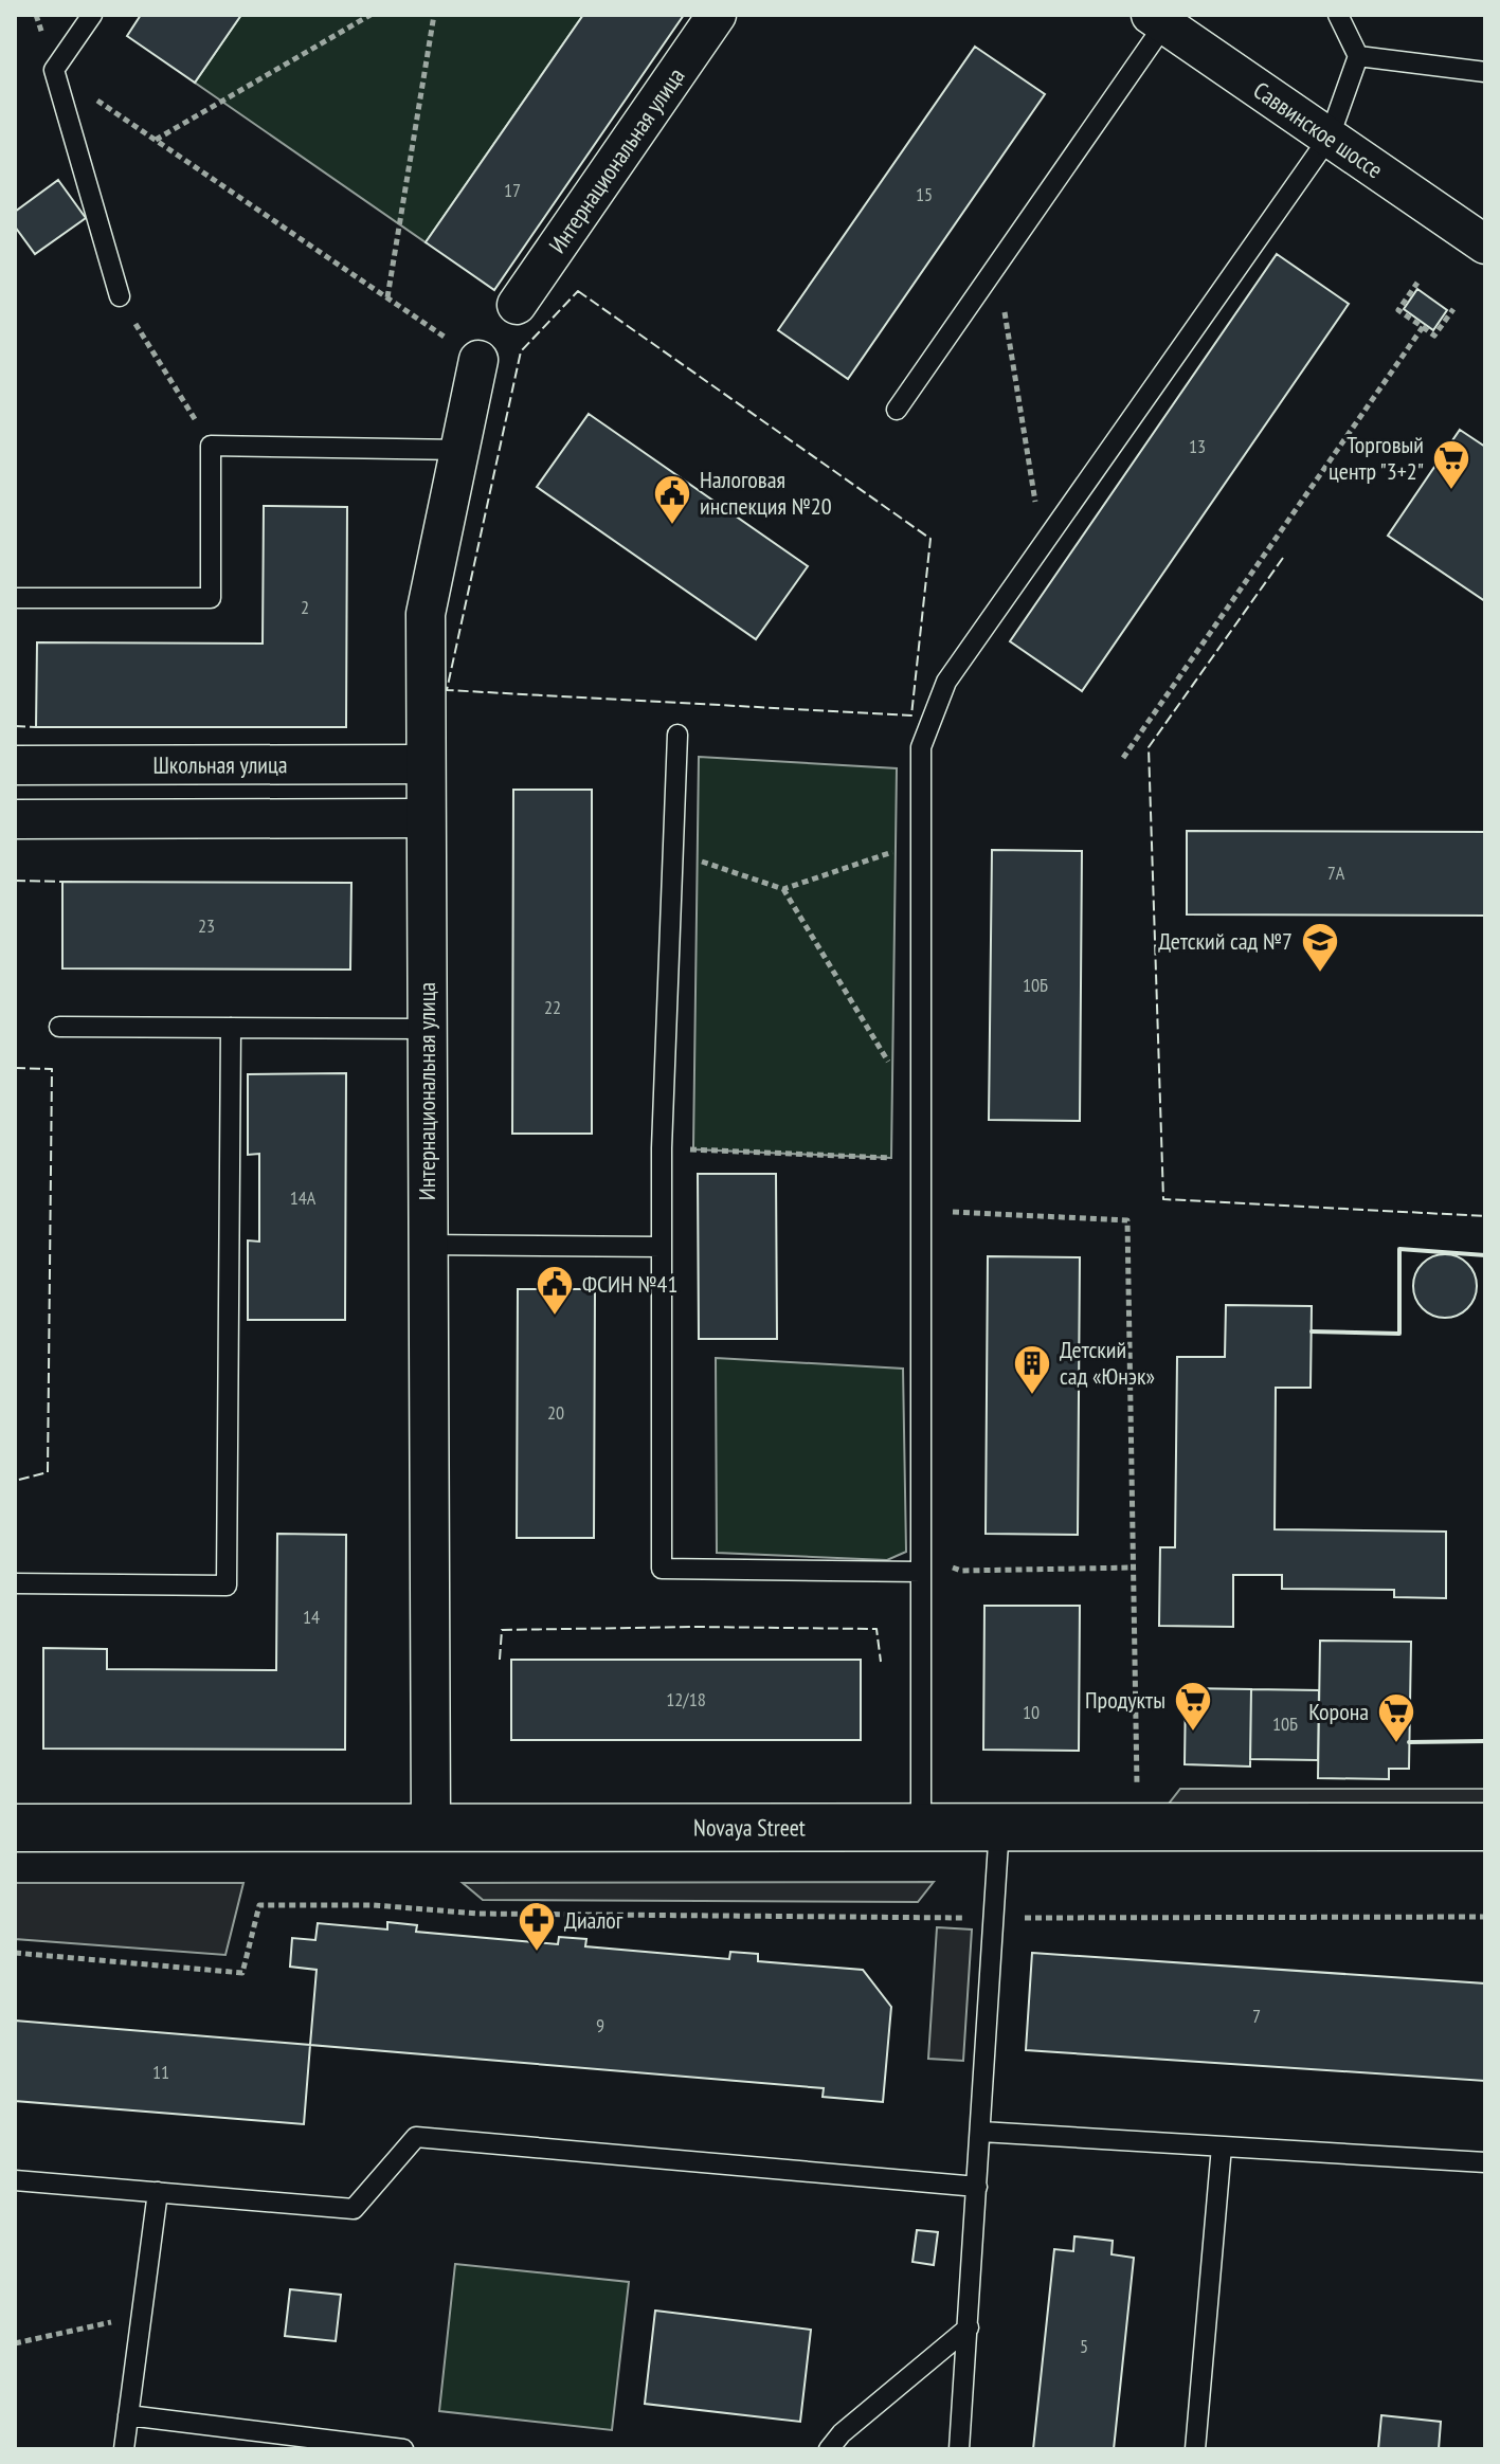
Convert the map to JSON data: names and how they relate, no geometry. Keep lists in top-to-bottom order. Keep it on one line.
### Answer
{"streets":{"street":["Саввинское шоссе","Интернациональная улица","Школьная улица","Novaya Street"]},"crossings":[["Интернациональная улица","Школьная улица"],["Интернациональная улица","Novaya Street"]],"places":{"supermarket":["Торговый центр \"3+2\"","Продукты","Корона"],"public building":["Налоговая инспекция №20","ФСИН №41"],"school or university":["Детский сад №7"],"building":["Детский сад «Юнэк»"],"pharmacy":["Диалог"]},"house_numbers":["17","15","13","2","7А","23","10Б","22","14А","20","14","12/18","10","10Б","7","9","11","5"]}
